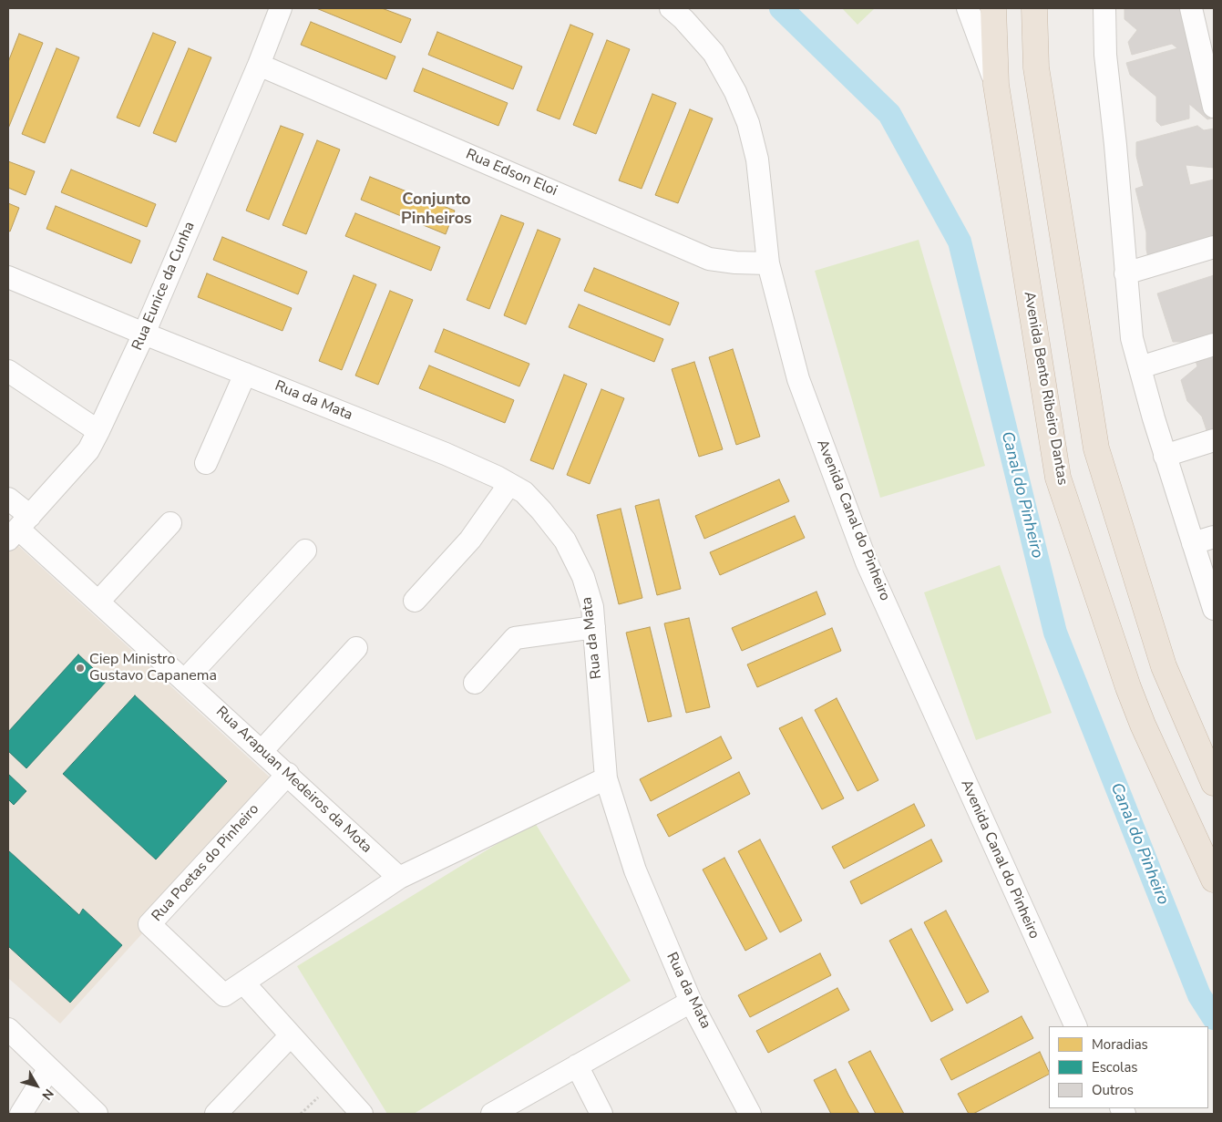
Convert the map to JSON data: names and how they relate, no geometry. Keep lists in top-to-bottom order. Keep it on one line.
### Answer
{"streets":{"highway":["Avenida Bento Ribeiro Dantas"],"street":["Rua Edson Eloi","Rua Eunice da Cunha","Rua da Mata","Avenida Canal do Pinheiro","Rua Arapuan Medeiros da Mota","Rua Poetas do Pinheiro"]},"crossings":[["Rua Edson Eloi","Rua Eunice da Cunha"],["Rua Edson Eloi","Avenida Canal do Pinheiro"],["Rua Eunice da Cunha","Rua da Mata"],["Rua Eunice da Cunha","Rua Arapuan Medeiros da Mota"],["Rua Arapuan Medeiros da Mota","Rua Poetas do Pinheiro"]],"districts":["Conjunto Pinheiros"],"water":["Canal do Pinheiro"],"places":["Ciep Ministro Gustavo Capanema"],"legend":["Moradias","Escolas","Outros"],"north":"bottom right"}
